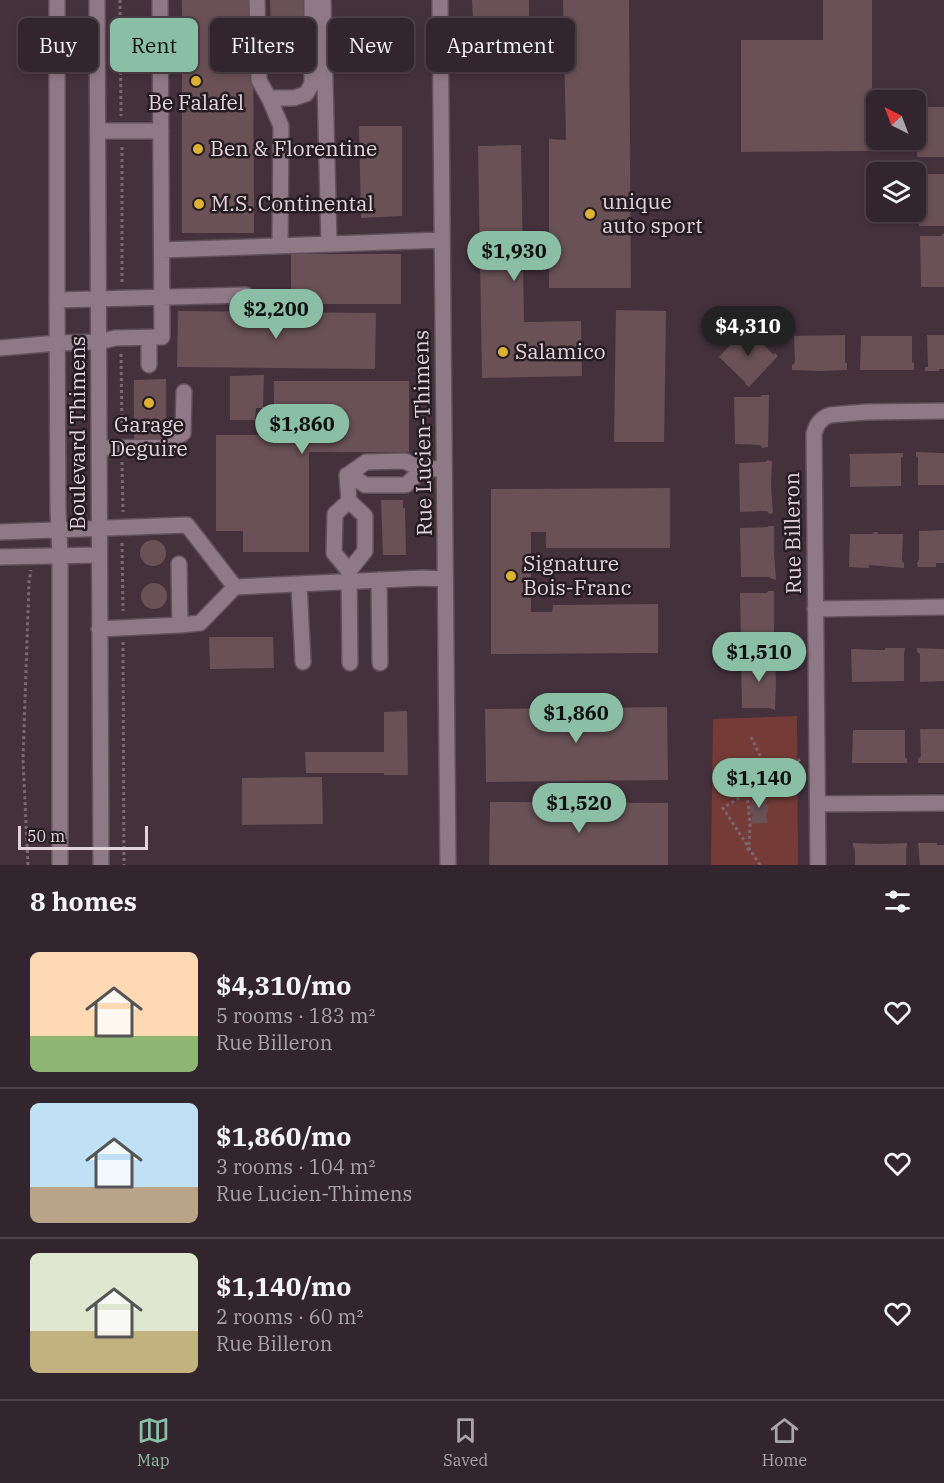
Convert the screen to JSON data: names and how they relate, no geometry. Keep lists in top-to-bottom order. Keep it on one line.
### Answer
{"streets":{"street":["Boulevard Thimens","Rue Lucien-Thimens","Rue Billeron"]},"places":["Be Falafel","Ben & Florentine","M.S. Continental","unique auto sport","Salamico","Garage Deguire","Signature Bois-Franc"],"scale_bar":"50 m","north":"top left","page":{"chip":["Buy","Rent","Filters","New","Apartment"],"price":["$1,930","$2,200","$4,310","$1,860","$1,510","$1,860","$1,140","$1,520"],"scale":"50 m","heading":"8 homes","list":[{"name":"$4,310/mo","note":"5 rooms · 183 m² · Rue Billeron"},{"name":"$1,860/mo","note":"3 rooms · 104 m² · Rue Lucien-Thimens"},{"name":"$1,140/mo","note":"2 rooms · 60 m² · Rue Billeron"}],"tabs":["Map","Saved","Home"]}}
